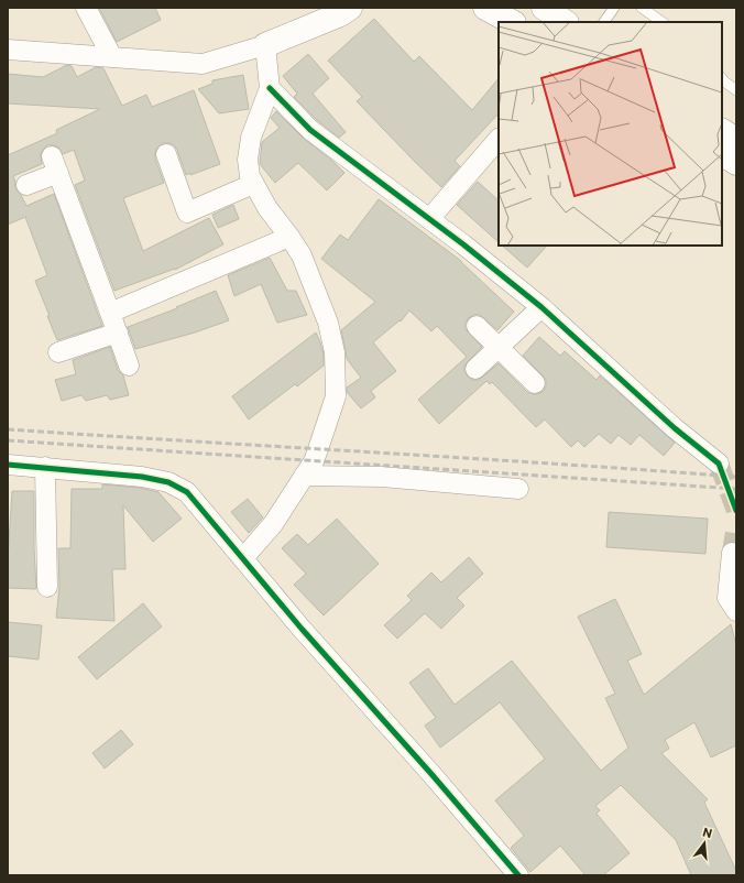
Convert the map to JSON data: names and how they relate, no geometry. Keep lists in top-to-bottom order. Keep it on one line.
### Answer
{"north":"top"}
